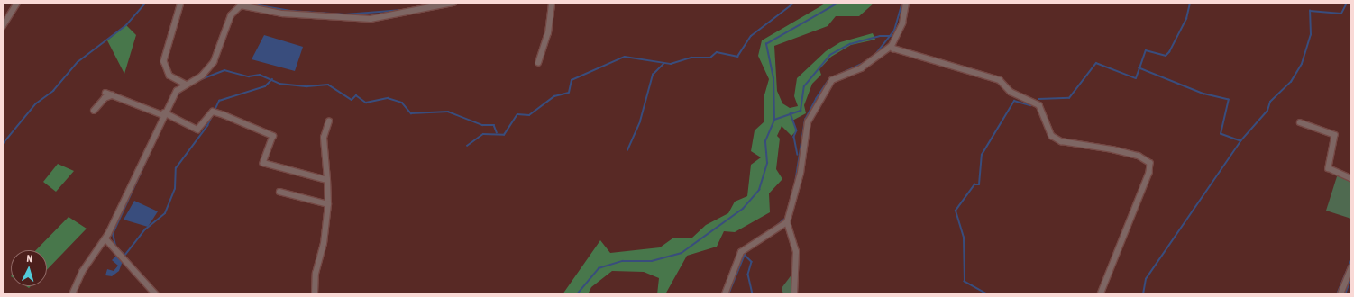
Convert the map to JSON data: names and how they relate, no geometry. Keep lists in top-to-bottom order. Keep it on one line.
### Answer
{"north":"top"}
